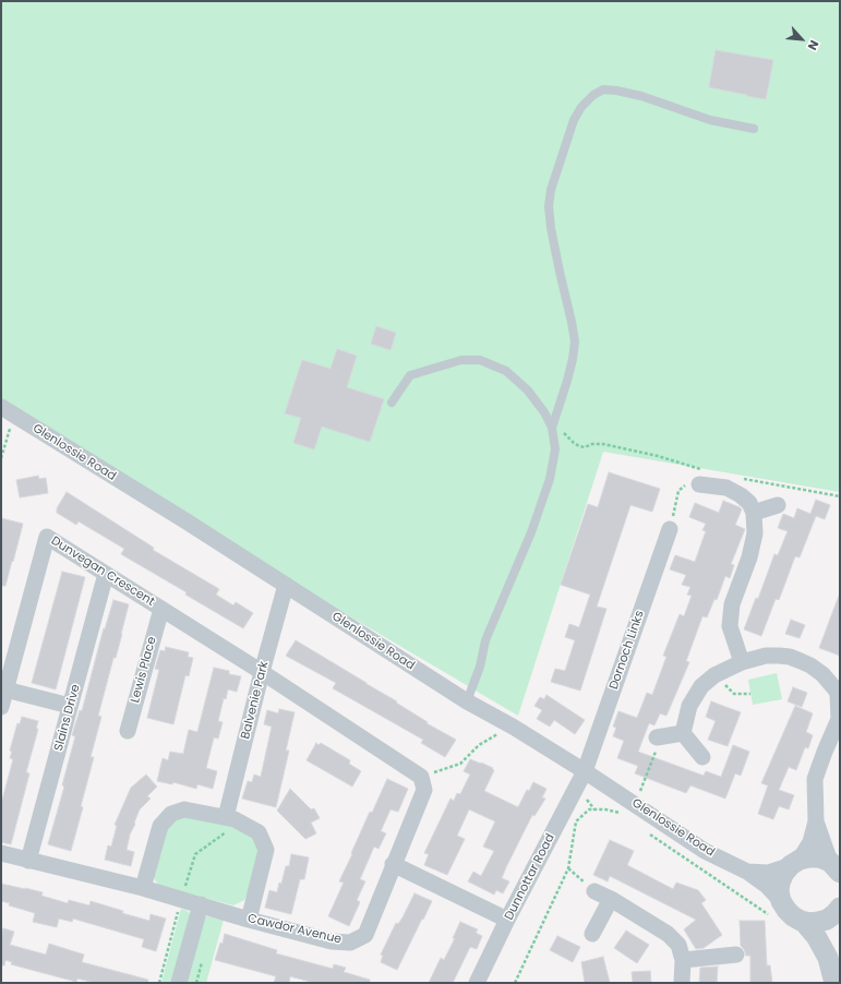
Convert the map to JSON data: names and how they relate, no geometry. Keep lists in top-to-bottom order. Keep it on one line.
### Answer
{"streets":{"street":["Glenlossie Road","Dunvegan Crescent","Dornoch Links","Lewis Place","Balvenie Park","Slains Drive","Dunnottar Road","Cawdor Avenue"]},"crossings":[["Glenlossie Road","Dornoch Links"],["Glenlossie Road","Balvenie Park"],["Glenlossie Road","Dunnottar Road"],["Dunvegan Crescent","Lewis Place"],["Dunvegan Crescent","Balvenie Park"],["Dunvegan Crescent","Slains Drive"],["Dornoch Links","Dunnottar Road"],["Slains Drive","Cawdor Avenue"]],"north":"bottom right"}
